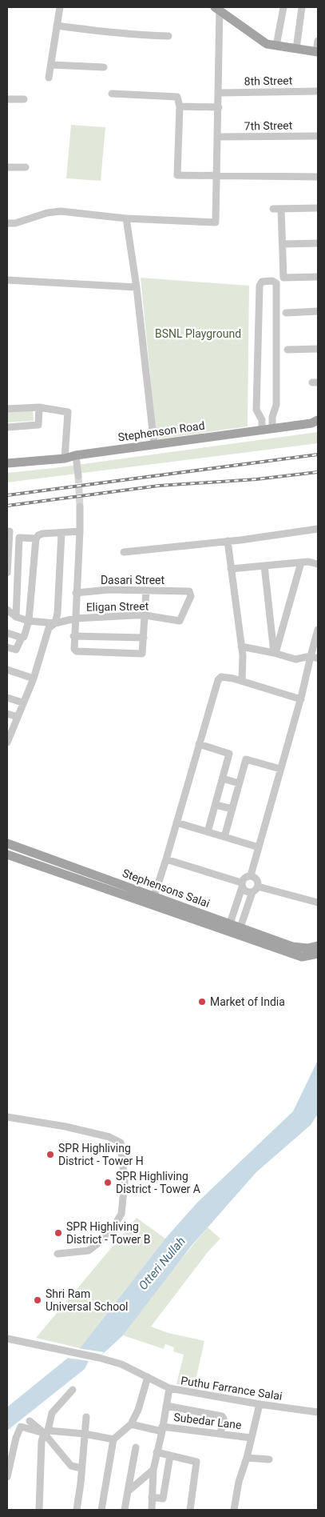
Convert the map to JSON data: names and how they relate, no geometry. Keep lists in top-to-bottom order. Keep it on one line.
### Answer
{"streets":{"main road":["Stephenson Road","Stephensons Salai"],"street":["8th Street","7th Street","Dasari Street","Eligan Street","Puthu Farrance Salai","Subedar Lane"]},"crossings":[["Dasari Street","Eligan Street"]],"water":["Otteri Nullah"],"parks":["BSNL Playground"],"places":["Market of India","SPR Highliving District - Tower H","SPR Highliving District - Tower A","SPR Highliving District - Tower B","Shri Ram Universal School"]}
